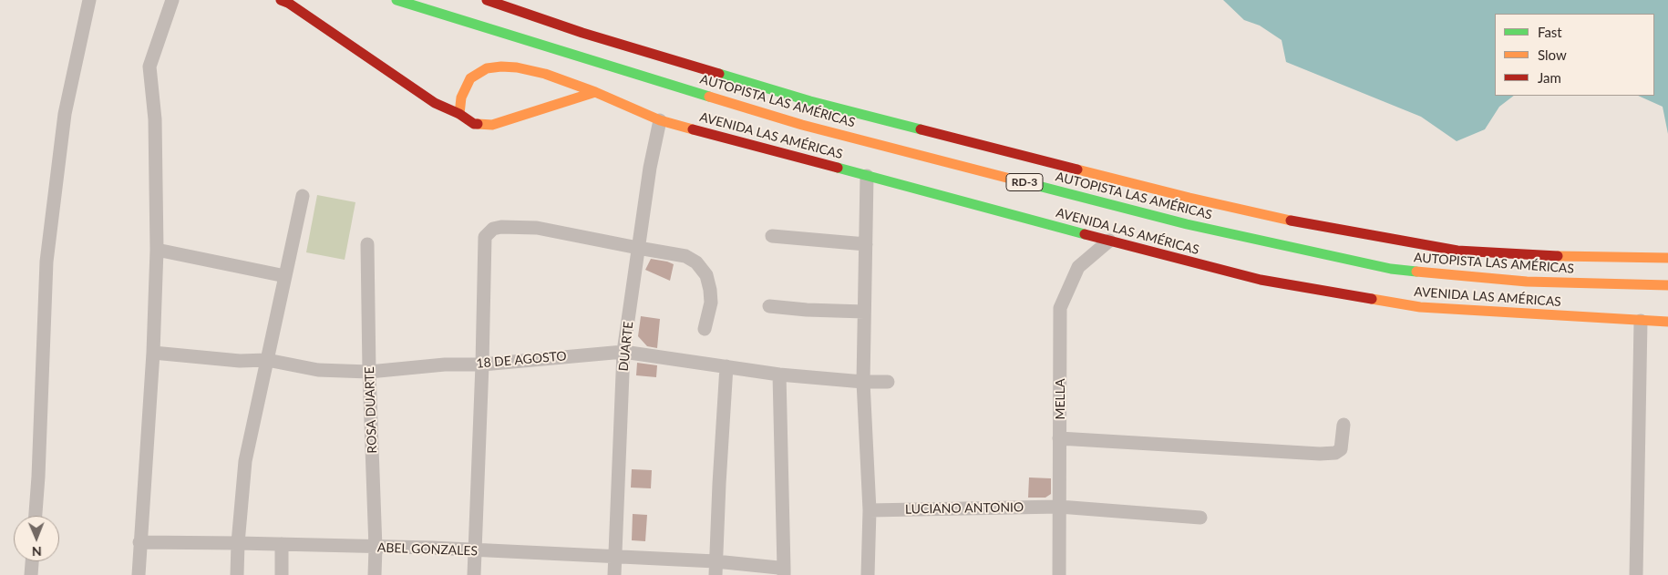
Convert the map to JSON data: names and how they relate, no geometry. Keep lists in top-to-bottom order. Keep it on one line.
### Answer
{"streets":{"main road":["AUTOPISTA LAS AMÉRICAS","AVENIDA LAS AMÉRICAS","RD-3"],"street":["DUARTE","18 DE AGOSTO","MELLA","ROSA DUARTE","LUCIANO ANTONIO","ABEL GONZALES"]},"crossings":[["AVENIDA LAS AMÉRICAS","DUARTE"],["AVENIDA LAS AMÉRICAS","MELLA"],["DUARTE","18 DE AGOSTO"],["DUARTE","ABEL GONZALES"],["18 DE AGOSTO","ROSA DUARTE"],["MELLA","LUCIANO ANTONIO"],["ROSA DUARTE","ABEL GONZALES"]],"legend":["Fast","Slow","Jam"],"north":"bottom"}
